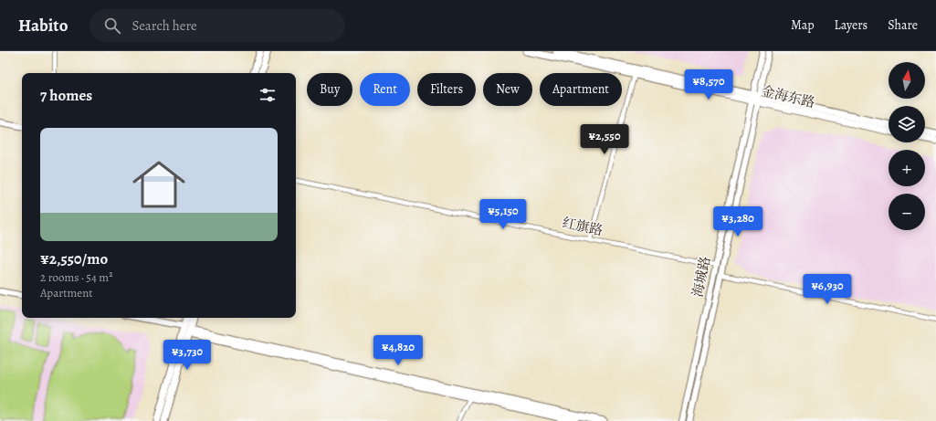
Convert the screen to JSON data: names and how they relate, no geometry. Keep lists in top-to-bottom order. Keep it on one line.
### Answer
{"streets":{"main road":["金海东路"],"street":["红旗路","海城路"]},"crossings":[["金海东路","海城路"],["红旗路","海城路"]],"north":"top","page":{"header":"Habito","search":"Search here","nav":["Map","Layers","Share"],"map_buttons":["+","−"],"price":["¥8,570","¥2,550","¥5,150","¥3,280","¥6,930","¥4,820","¥3,730"],"chip":["Buy","Rent","Filters","New","Apartment"],"heading":"7 homes","list":[{"name":"¥2,550/mo","note":"2 rooms · 54 m² · Apartment"}]}}
